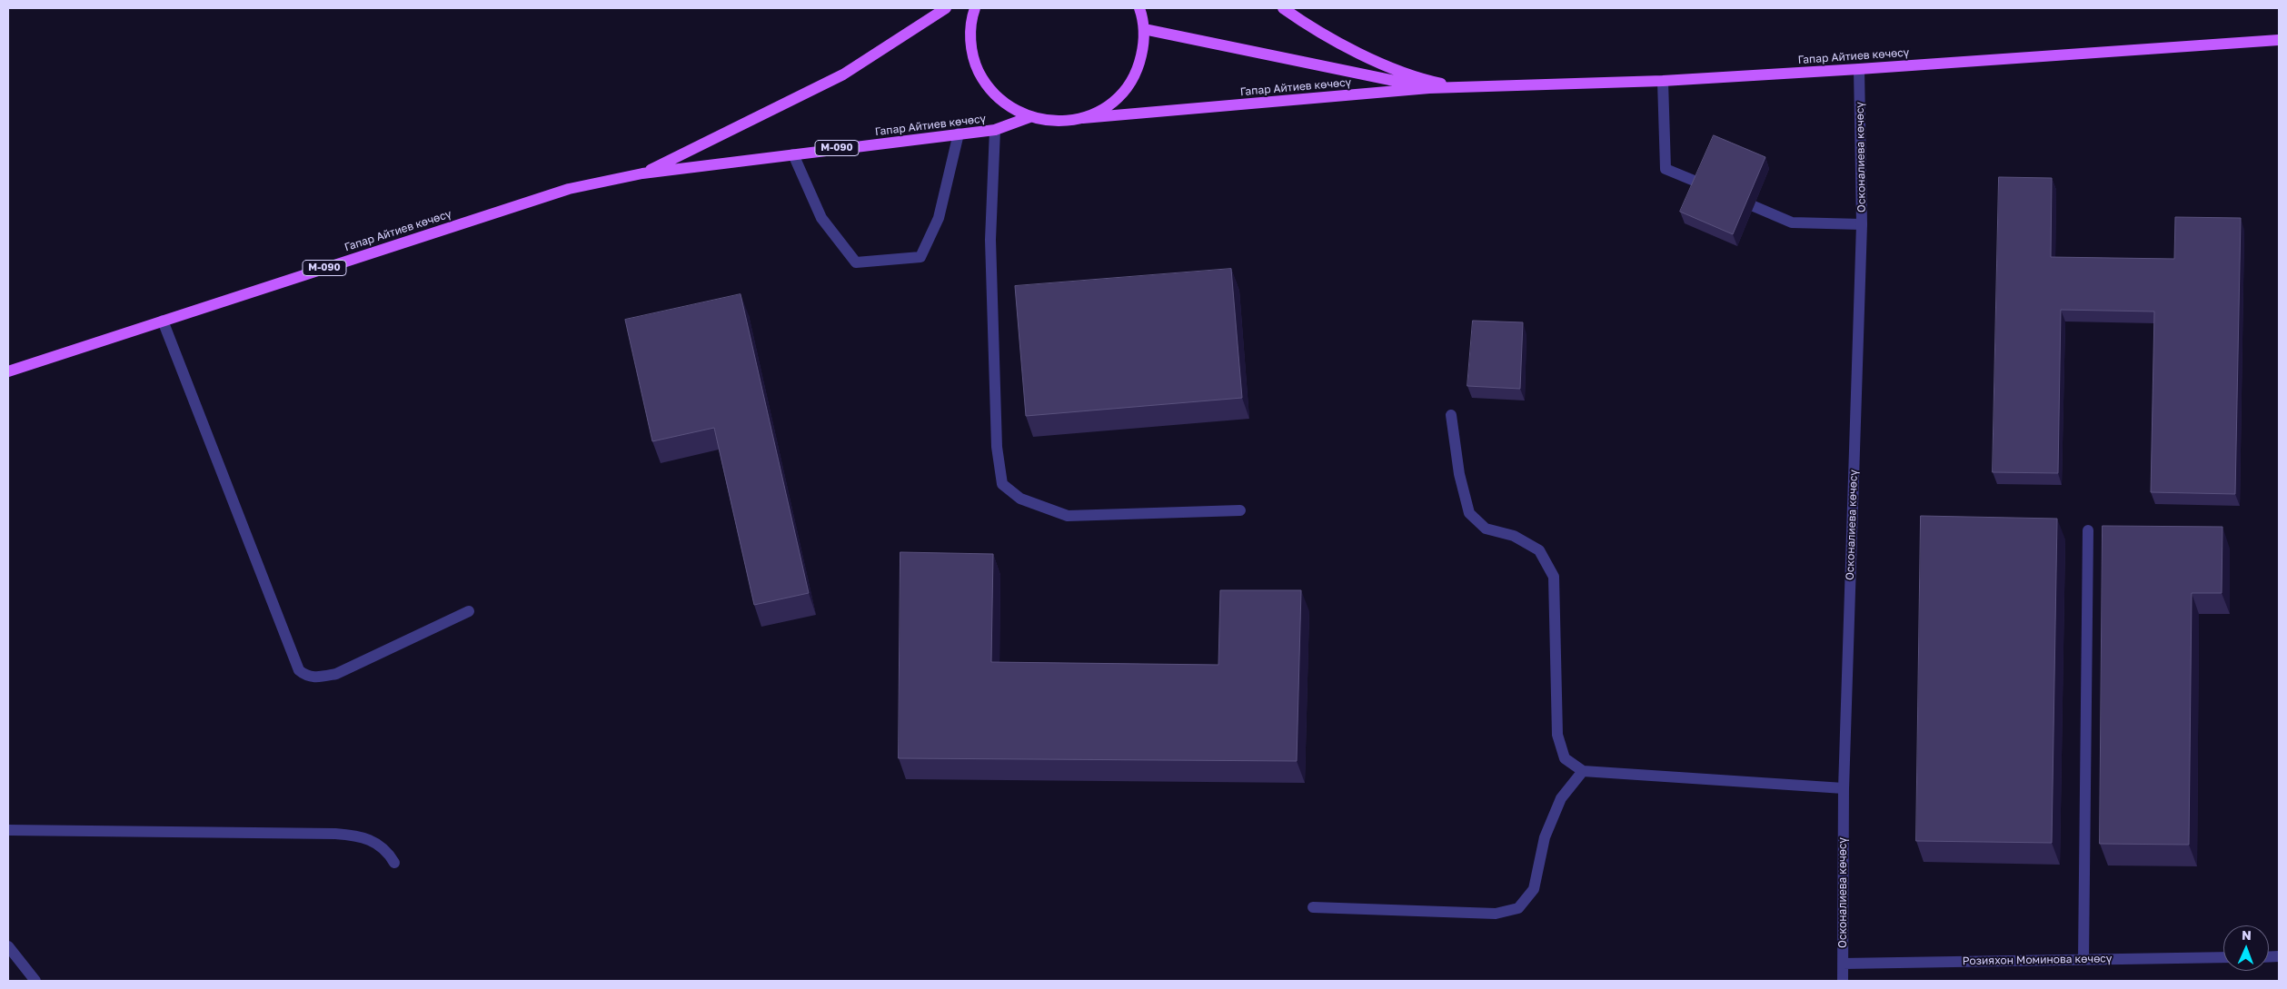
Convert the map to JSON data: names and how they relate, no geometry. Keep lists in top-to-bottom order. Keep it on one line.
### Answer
{"streets":{"main road":["Гапар Айтиев көчөсү","М-090"],"street":["Осконалиева көчөсү","Розияхон Моминова көчөсү"]},"crossings":[["Гапар Айтиев көчөсү","Осконалиева көчөсү"],["Осконалиева көчөсү","Розияхон Моминова көчөсү"]],"north":"top"}
